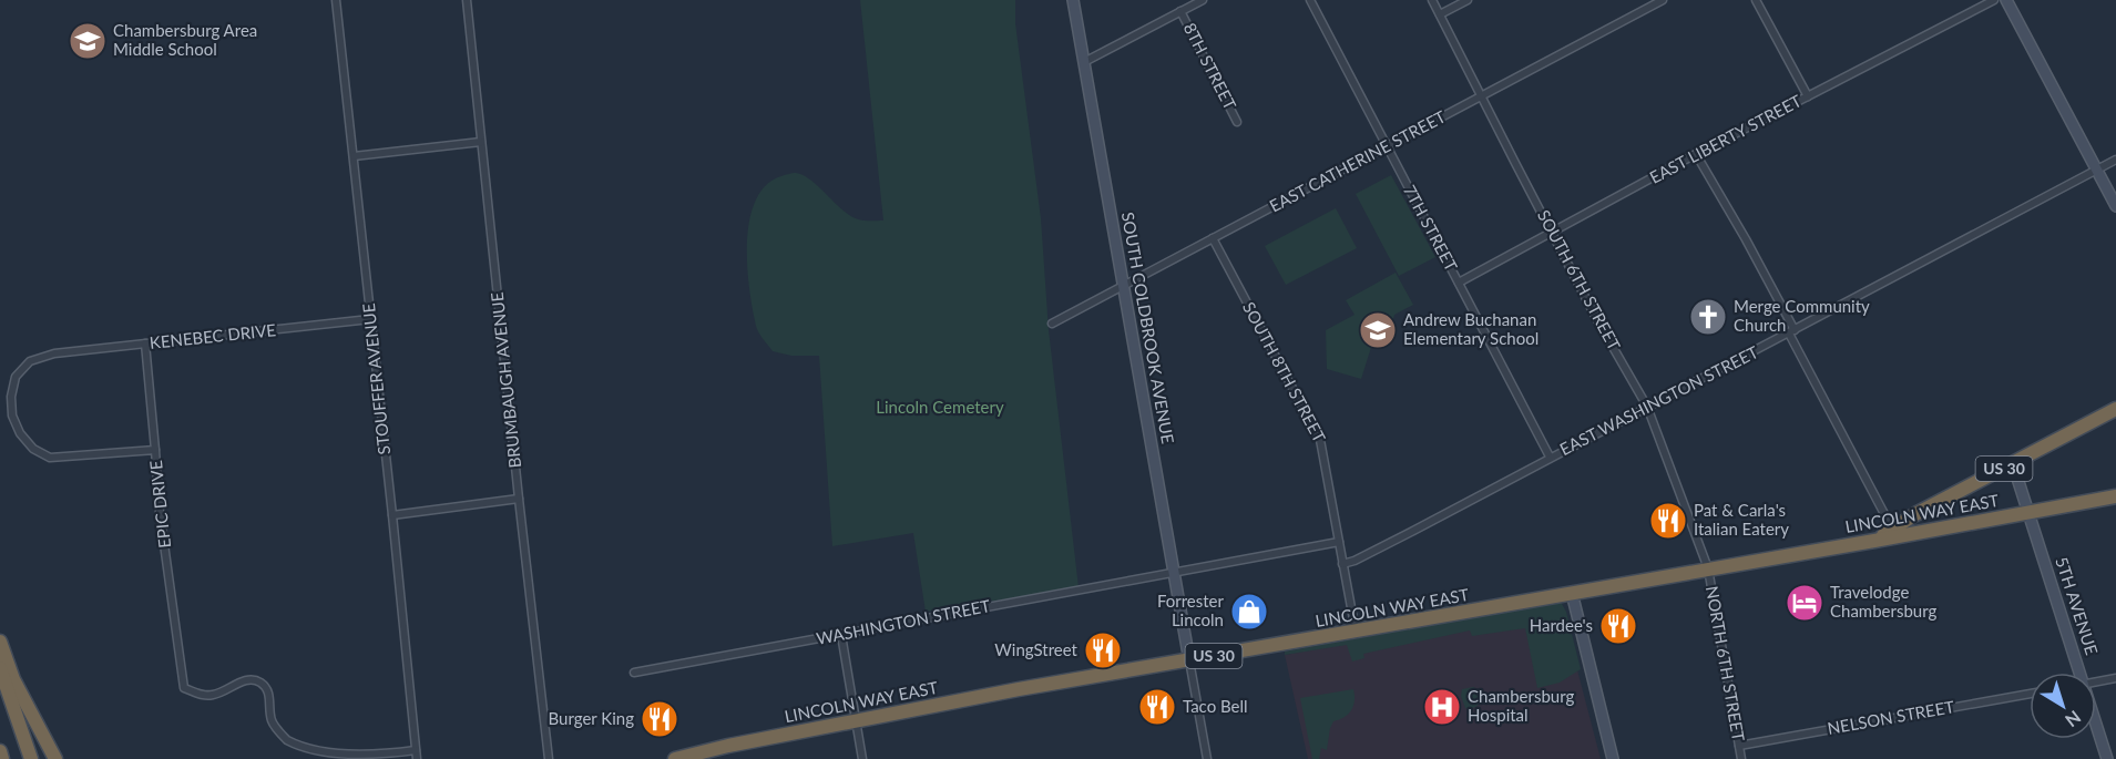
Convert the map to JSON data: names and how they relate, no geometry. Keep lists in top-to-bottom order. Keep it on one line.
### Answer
{"streets":{"highway":["US 30","LINCOLN WAY EAST"],"street":["8TH STREET","EAST LIBERTY STREET","EAST CATHERINE STREET","7TH STREET","SOUTH 6TH STREET","SOUTH COLDBROOK AVENUE","KENEBEC DRIVE","SOUTH 8TH STREET","STOUFFER AVENUE","BRUMBAUGH AVENUE","EAST WASHINGTON STREET","EPIC DRIVE","5TH AVENUE","WASHINGTON STREET","NORTH 6TH STREET","NELSON STREET"]},"crossings":[["EAST LIBERTY STREET","7TH STREET"],["EAST LIBERTY STREET","SOUTH 6TH STREET"],["EAST CATHERINE STREET","7TH STREET"],["EAST CATHERINE STREET","SOUTH 6TH STREET"],["EAST CATHERINE STREET","SOUTH COLDBROOK AVENUE"],["EAST CATHERINE STREET","SOUTH 8TH STREET"],["7TH STREET","EAST WASHINGTON STREET"],["SOUTH 6TH STREET","EAST WASHINGTON STREET"],["SOUTH 6TH STREET","LINCOLN WAY EAST"],["SOUTH 6TH STREET","NORTH 6TH STREET"],["SOUTH COLDBROOK AVENUE","LINCOLN WAY EAST"],["SOUTH COLDBROOK AVENUE","WASHINGTON STREET"],["KENEBEC DRIVE","STOUFFER AVENUE"],["KENEBEC DRIVE","EPIC DRIVE"],["SOUTH 8TH STREET","EAST WASHINGTON STREET"],["SOUTH 8TH STREET","LINCOLN WAY EAST"],["SOUTH 8TH STREET","WASHINGTON STREET"],["STOUFFER AVENUE","EPIC DRIVE"],["US 30","LINCOLN WAY EAST"],["US 30","5TH AVENUE"],["LINCOLN WAY EAST","5TH AVENUE"],["LINCOLN WAY EAST","NORTH 6TH STREET"],["NORTH 6TH STREET","NELSON STREET"]],"parks":["Lincoln Cemetery"],"places":{"school or university":["Chambersburg Area Middle School","Andrew Buchanan Elementary School"],"church":["Merge Community Church"],"restaurant":["Pat & Carla's Italian Eatery","Hardee's","WingStreet","Taco Bell","Burger King"],"hotel":["Travelodge Chambersburg"],"shop":["Forrester Lincoln"],"hospital":["Chambersburg Hospital"]},"north":"bottom right"}
